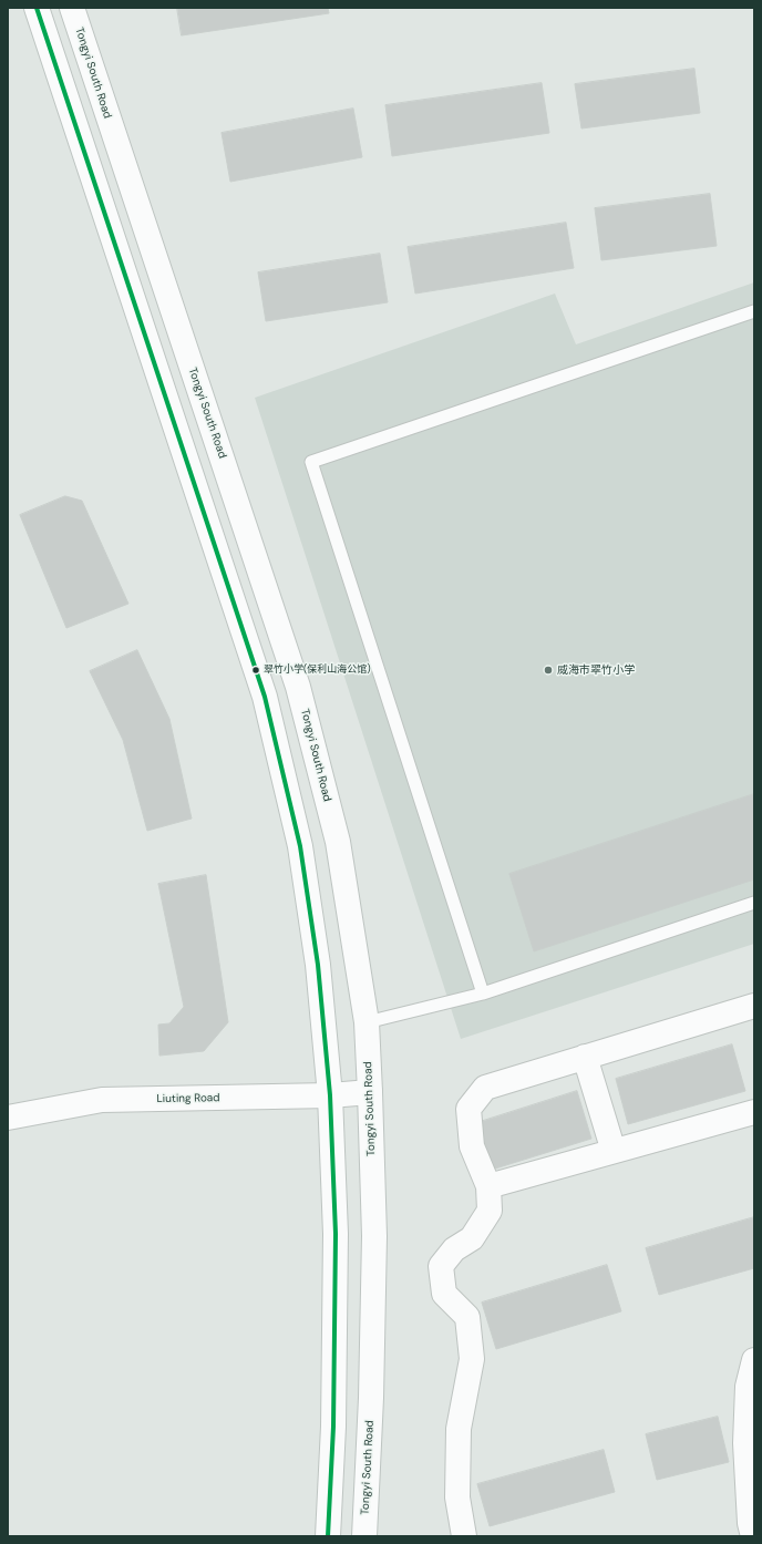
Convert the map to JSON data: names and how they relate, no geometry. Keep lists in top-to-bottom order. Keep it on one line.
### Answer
{"streets":{"main road":["Tongyi South Road","Liuting Road"]},"crossings":[["Tongyi South Road","Liuting Road"]],"places":["翠竹小学(保利山海公馆)","威海市翠竹小学"]}
